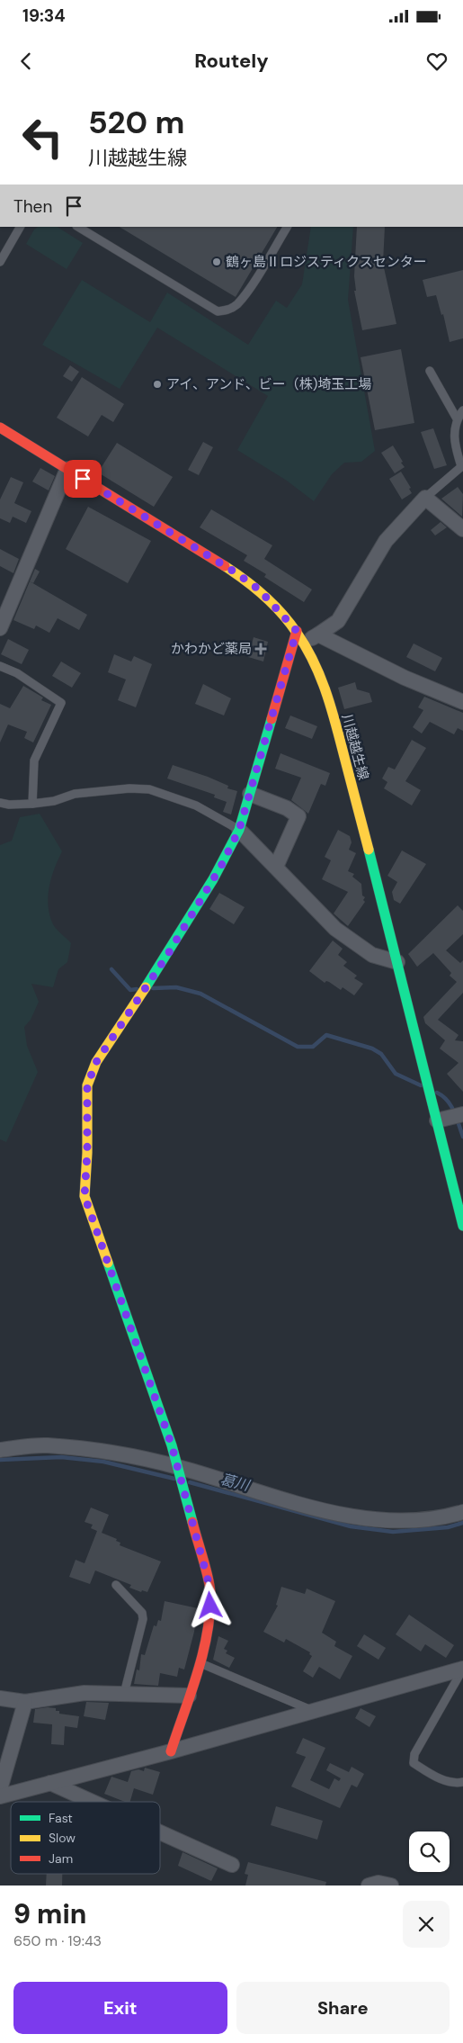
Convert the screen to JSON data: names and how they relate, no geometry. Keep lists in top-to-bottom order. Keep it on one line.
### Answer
{"streets":{"street":["川越越生線"]},"water":["葛川"],"places":{"other":["鶴ヶ島Ⅱロジスティクスセンター","アイ、アンド、ビー（株)埼玉工場"],"health":["かわかど薬局"]},"legend":["Fast","Slow","Jam"],"page":{"status":"19:34","header":"Routely","turn":["520 m","川越越生線"],"then":"Then","heading":["9 min","650 m · 19:43"],"buttons":["Exit","Share"]}}
